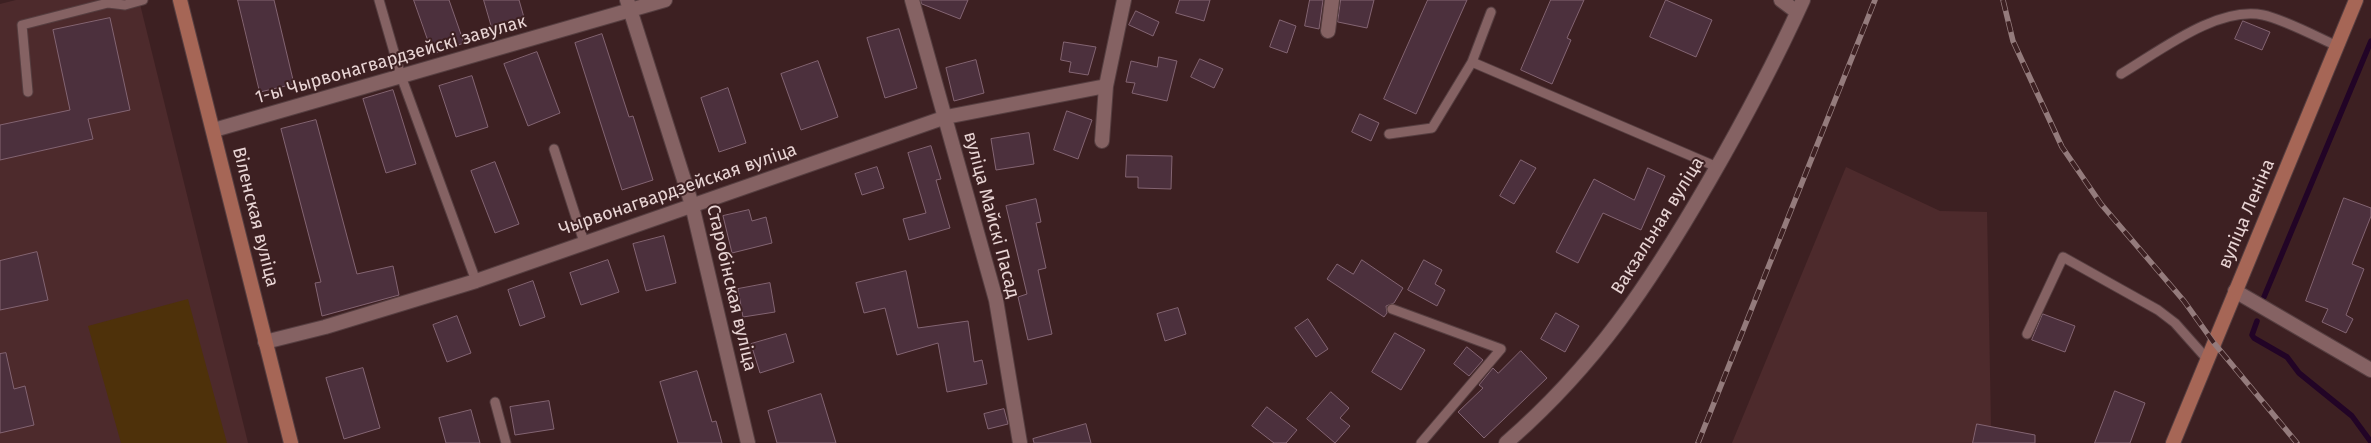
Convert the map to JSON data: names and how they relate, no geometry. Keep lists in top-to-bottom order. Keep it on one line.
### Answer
{"streets":{"main road":["вуліца Леніна","Віленская вуліца"],"street":["1-ы Чырвонагвардзейскі завулак","Чырвонагвардзейская вуліца","вуліца Майскі Пасад","Вакзальная вуліца","Старобінская вуліца"]},"crossings":[["1-ы Чырвонагвардзейскі завулак","Віленская вуліца"],["1-ы Чырвонагвардзейскі завулак","Старобінская вуліца"],["Чырвонагвардзейская вуліца","вуліца Майскі Пасад"],["Чырвонагвардзейская вуліца","Віленская вуліца"],["Чырвонагвардзейская вуліца","Старобінская вуліца"]]}
